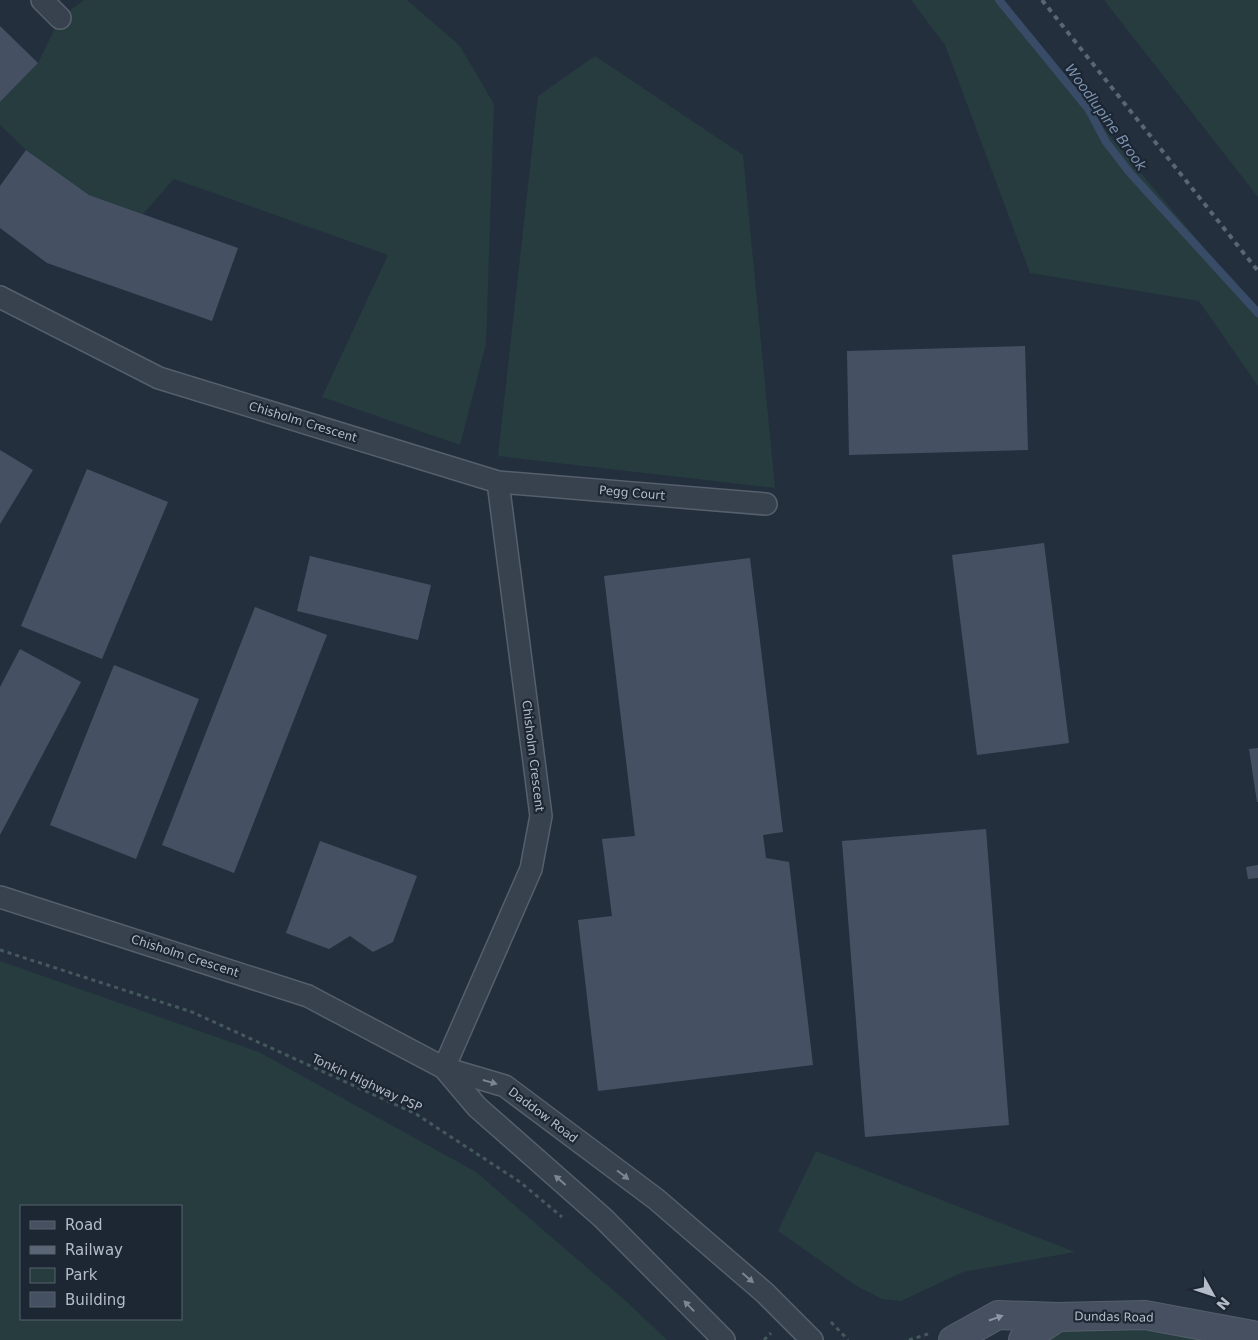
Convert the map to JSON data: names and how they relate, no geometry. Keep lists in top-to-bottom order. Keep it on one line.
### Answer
{"streets":{"main road":["Dundas Road"],"street":["Chisholm Crescent","Pegg Court","Daddow Road"],"path":["Tonkin Highway PSP"]},"crossings":[["Chisholm Crescent","Pegg Court"],["Chisholm Crescent","Daddow Road"]],"water":["Woodlupine Brook"],"legend":["Road","Railway","Park","Building"],"north":"bottom right"}
